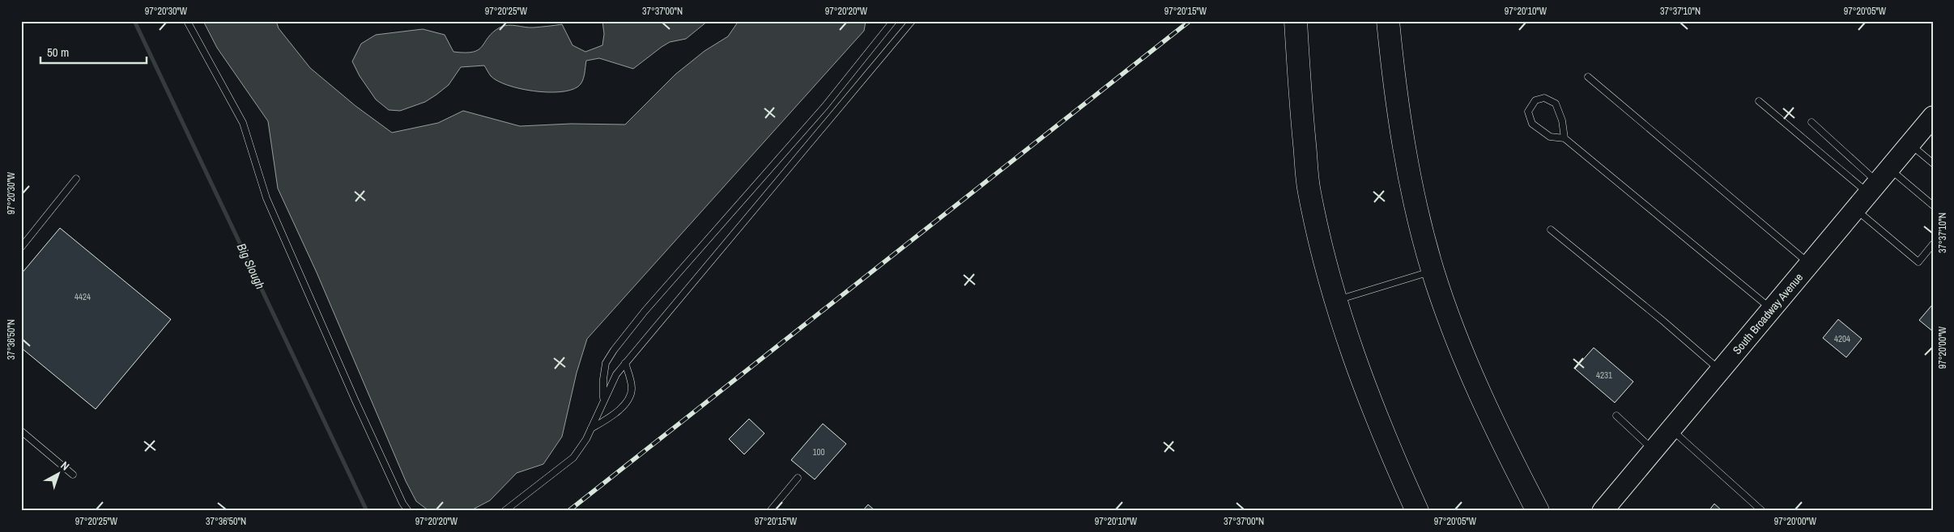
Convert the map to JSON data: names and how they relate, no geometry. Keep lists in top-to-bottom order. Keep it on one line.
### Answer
{"streets":{"main road":["South Broadway Avenue"]},"water":["Big Slough"],"house_numbers":["4424","4204","4231","100"],"scale_bar":"50 m","north":"top right","coordinates":["97°20'30\"W","97°20'25\"W","37°37'00\"N","97°20'20\"W","97°20'15\"W","97°20'10\"W","37°37'10\"N","97°20'05\"W","37°36'50\"N","97°20'00\"W"]}
